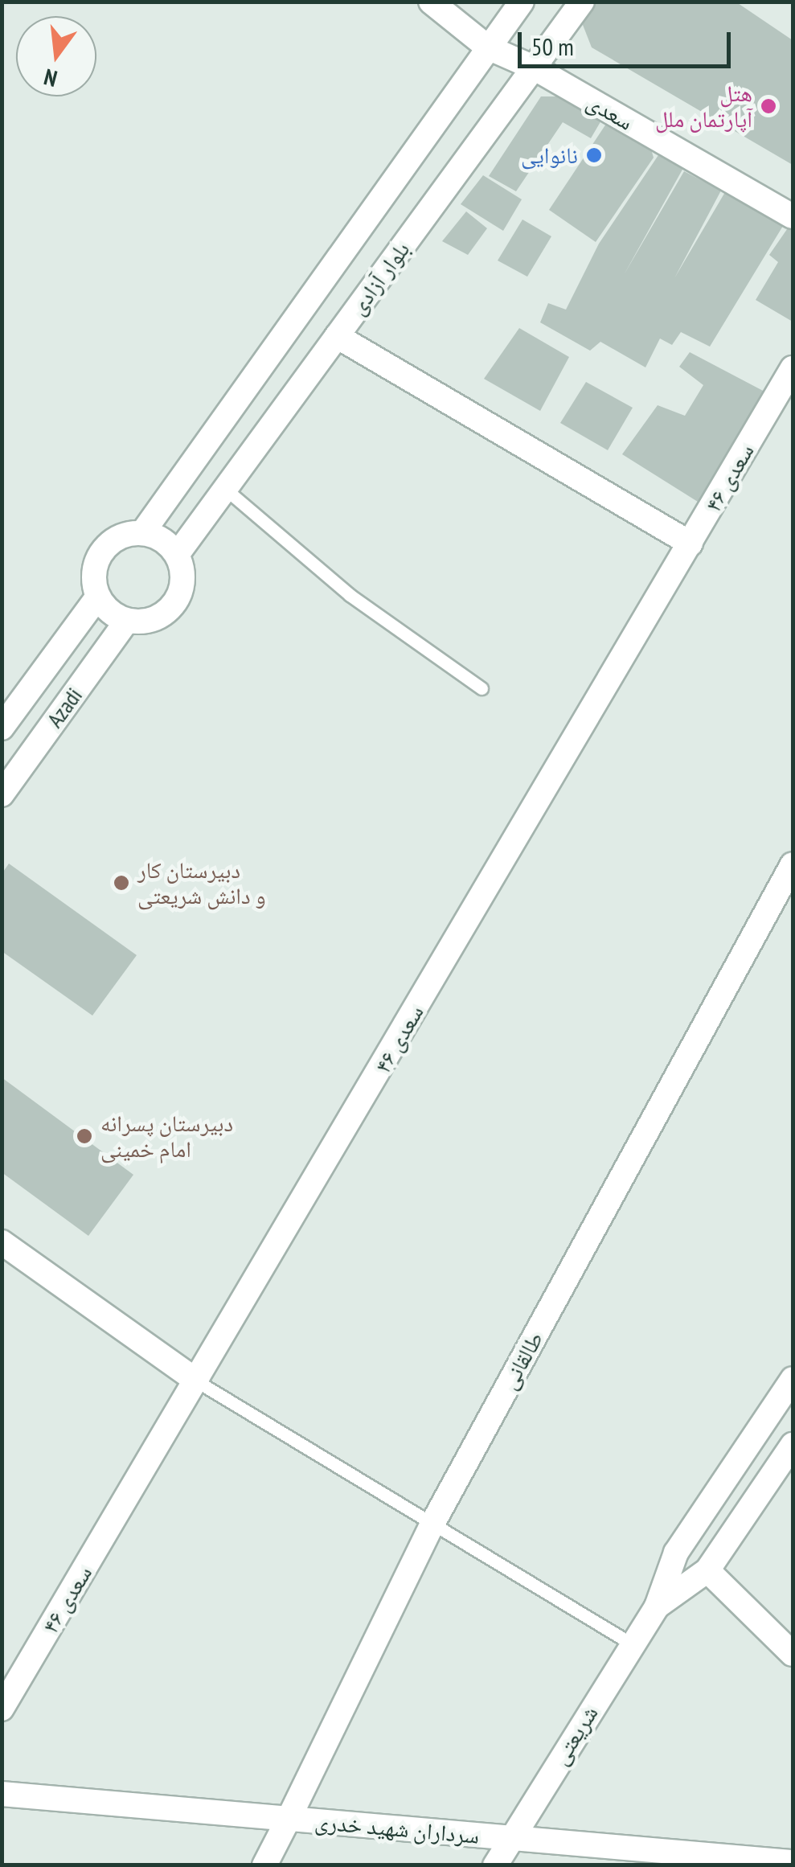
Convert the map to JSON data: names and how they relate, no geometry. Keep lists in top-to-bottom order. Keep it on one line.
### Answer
{"streets":{"street":["سعدی","بلوار آزادی","سعدی ۴۶","Azadi","طالقانی","شریعتی","سرداران شهید خدری"]},"crossings":[["سعدی","بلوار آزادی"],["بلوار آزادی","Azadi"],["طالقانی","سرداران شهید خدری"],["شریعتی","سرداران شهید خدری"]],"places":["هتل آپارتمان ملل","نانوایی","دبیرستان کار و دانش شریعتی","دبیرستان پسرانه امام خمینی"],"scale_bar":"50 m","north":"bottom"}
